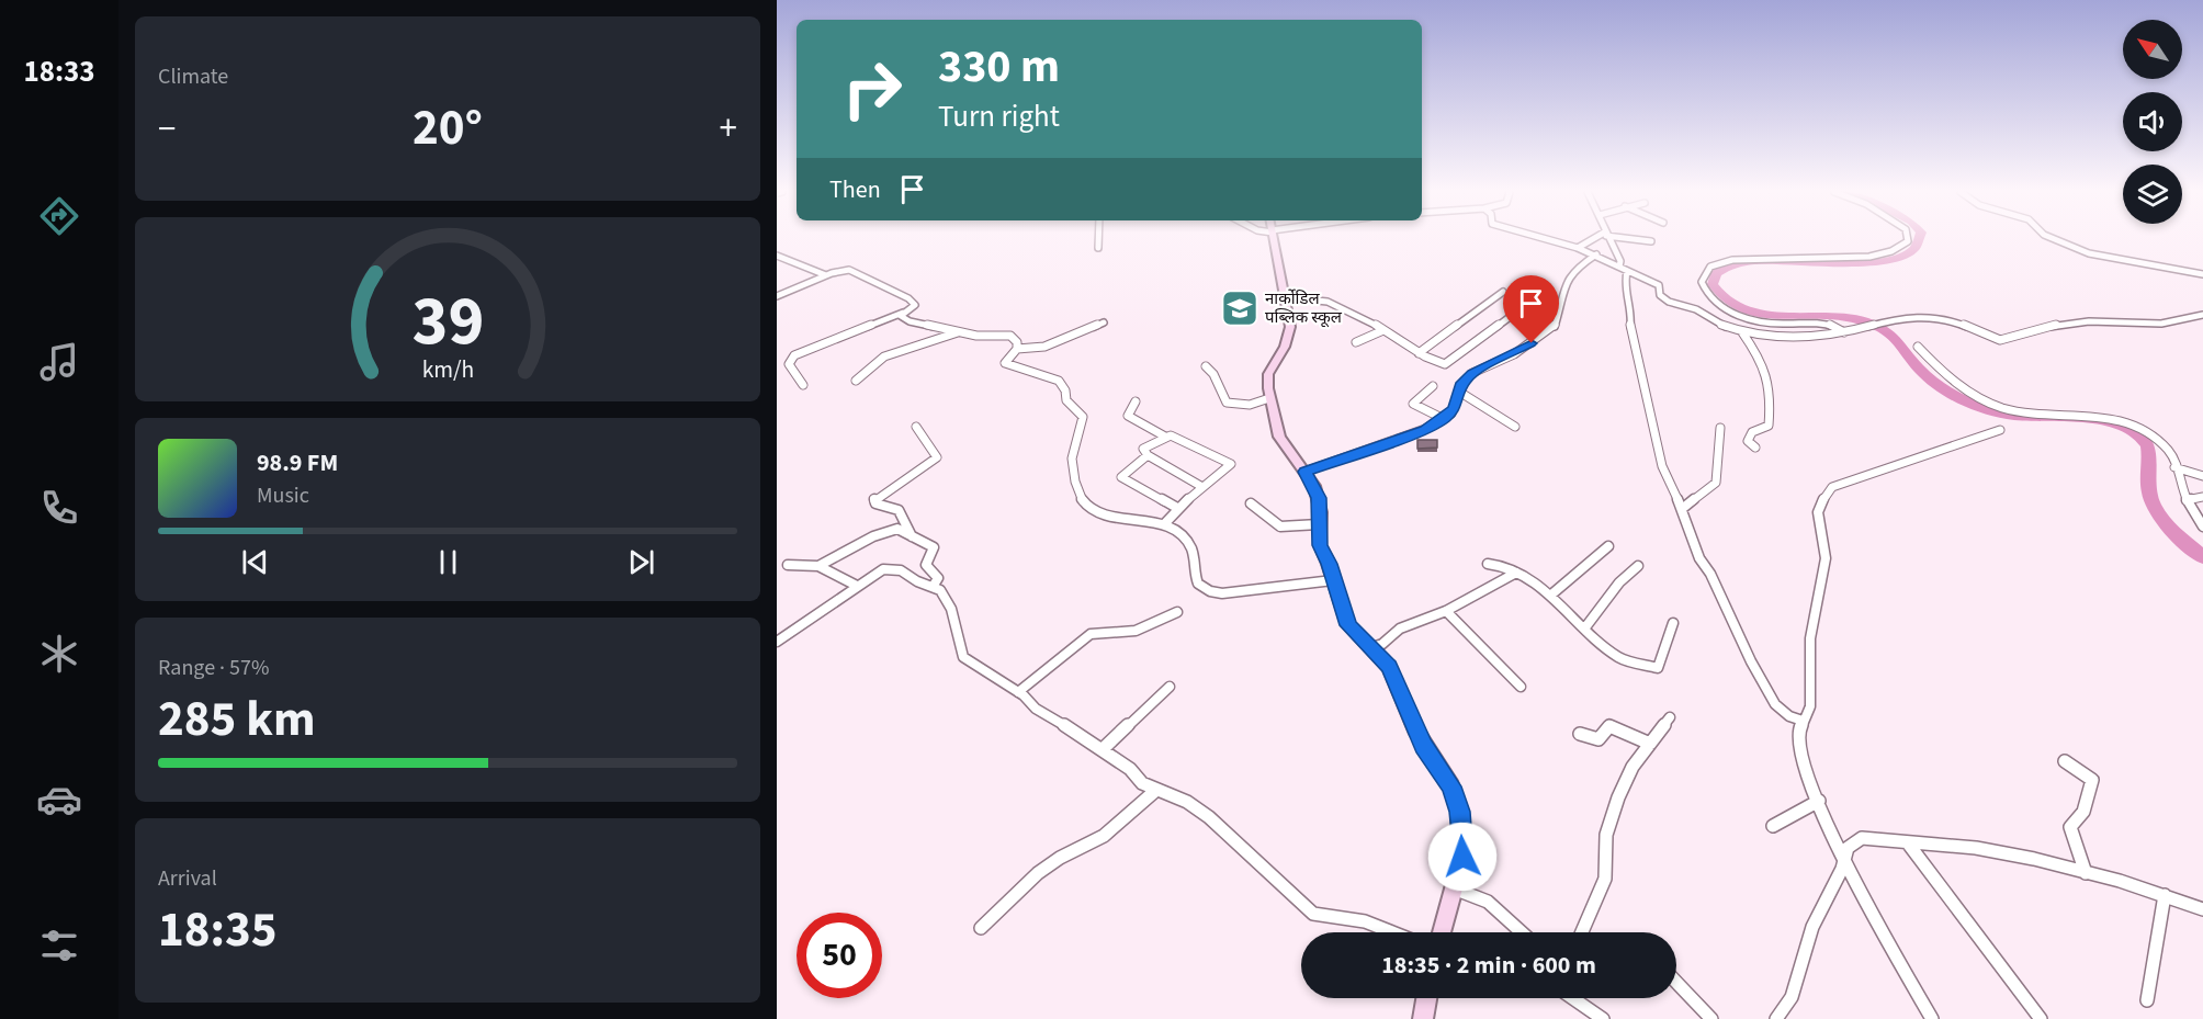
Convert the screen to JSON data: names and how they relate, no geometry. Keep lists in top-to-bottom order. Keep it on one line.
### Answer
{"places":{"school or university":["नार्कोडिल पब्लिक स्कूल"]},"north":"top left","page":{"tabs":"18:33","tile":["Climate",["Range · 57%","285 km"],["Arrival","18:35"]],"turn":["330 m","Turn right"],"heat":["−","20°","+"],"then":"Then","song":["98.9 FM","Music"],"limit":"50","trip":"18:35 · 2 min · 600 m","gauge":["39","km/h"]}}
